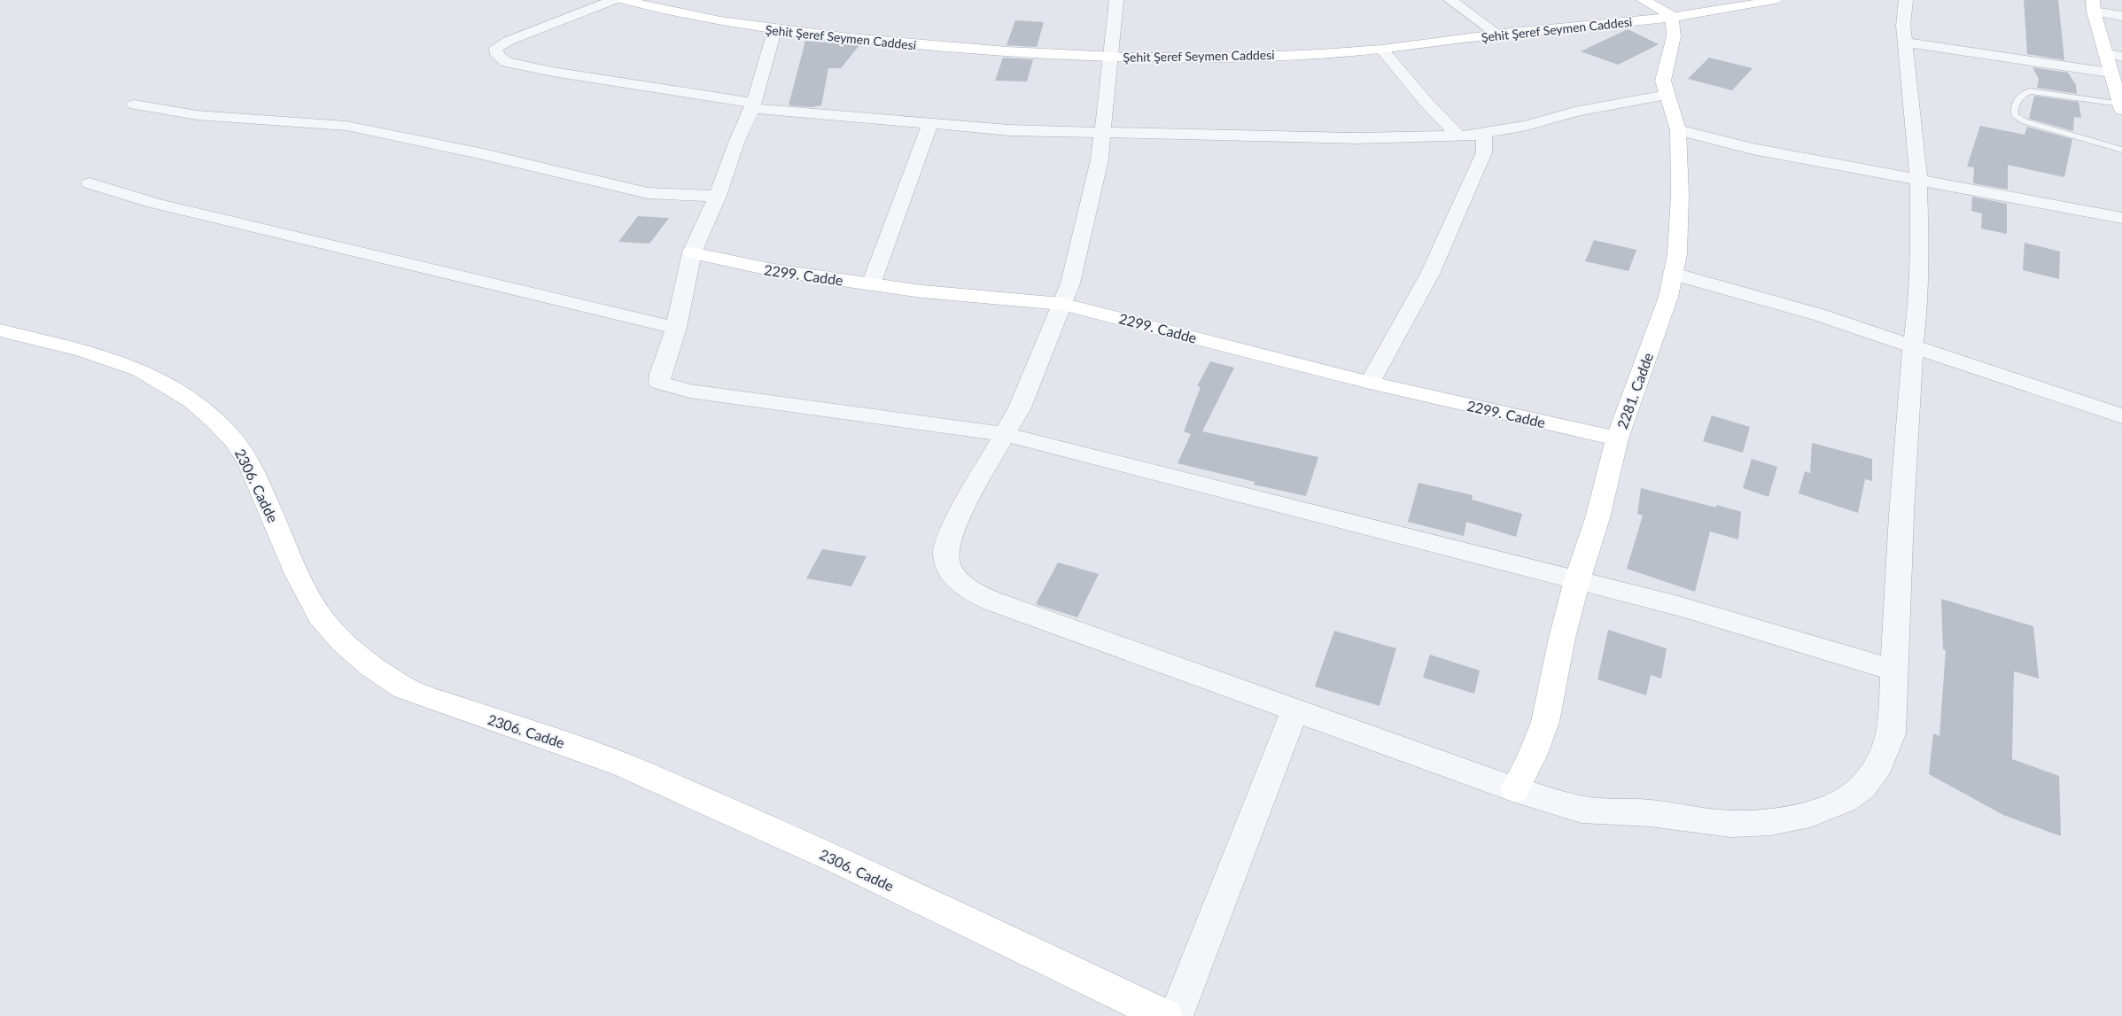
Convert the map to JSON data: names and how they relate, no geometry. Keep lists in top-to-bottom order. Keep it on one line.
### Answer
{"streets":{"street":["Şehit Şeref Seymen Caddesi","2299. Cadde","2281. Cadde","2306. Cadde"]},"crossings":[["Şehit Şeref Seymen Caddesi","2281. Cadde"],["2299. Cadde","2281. Cadde"]]}
